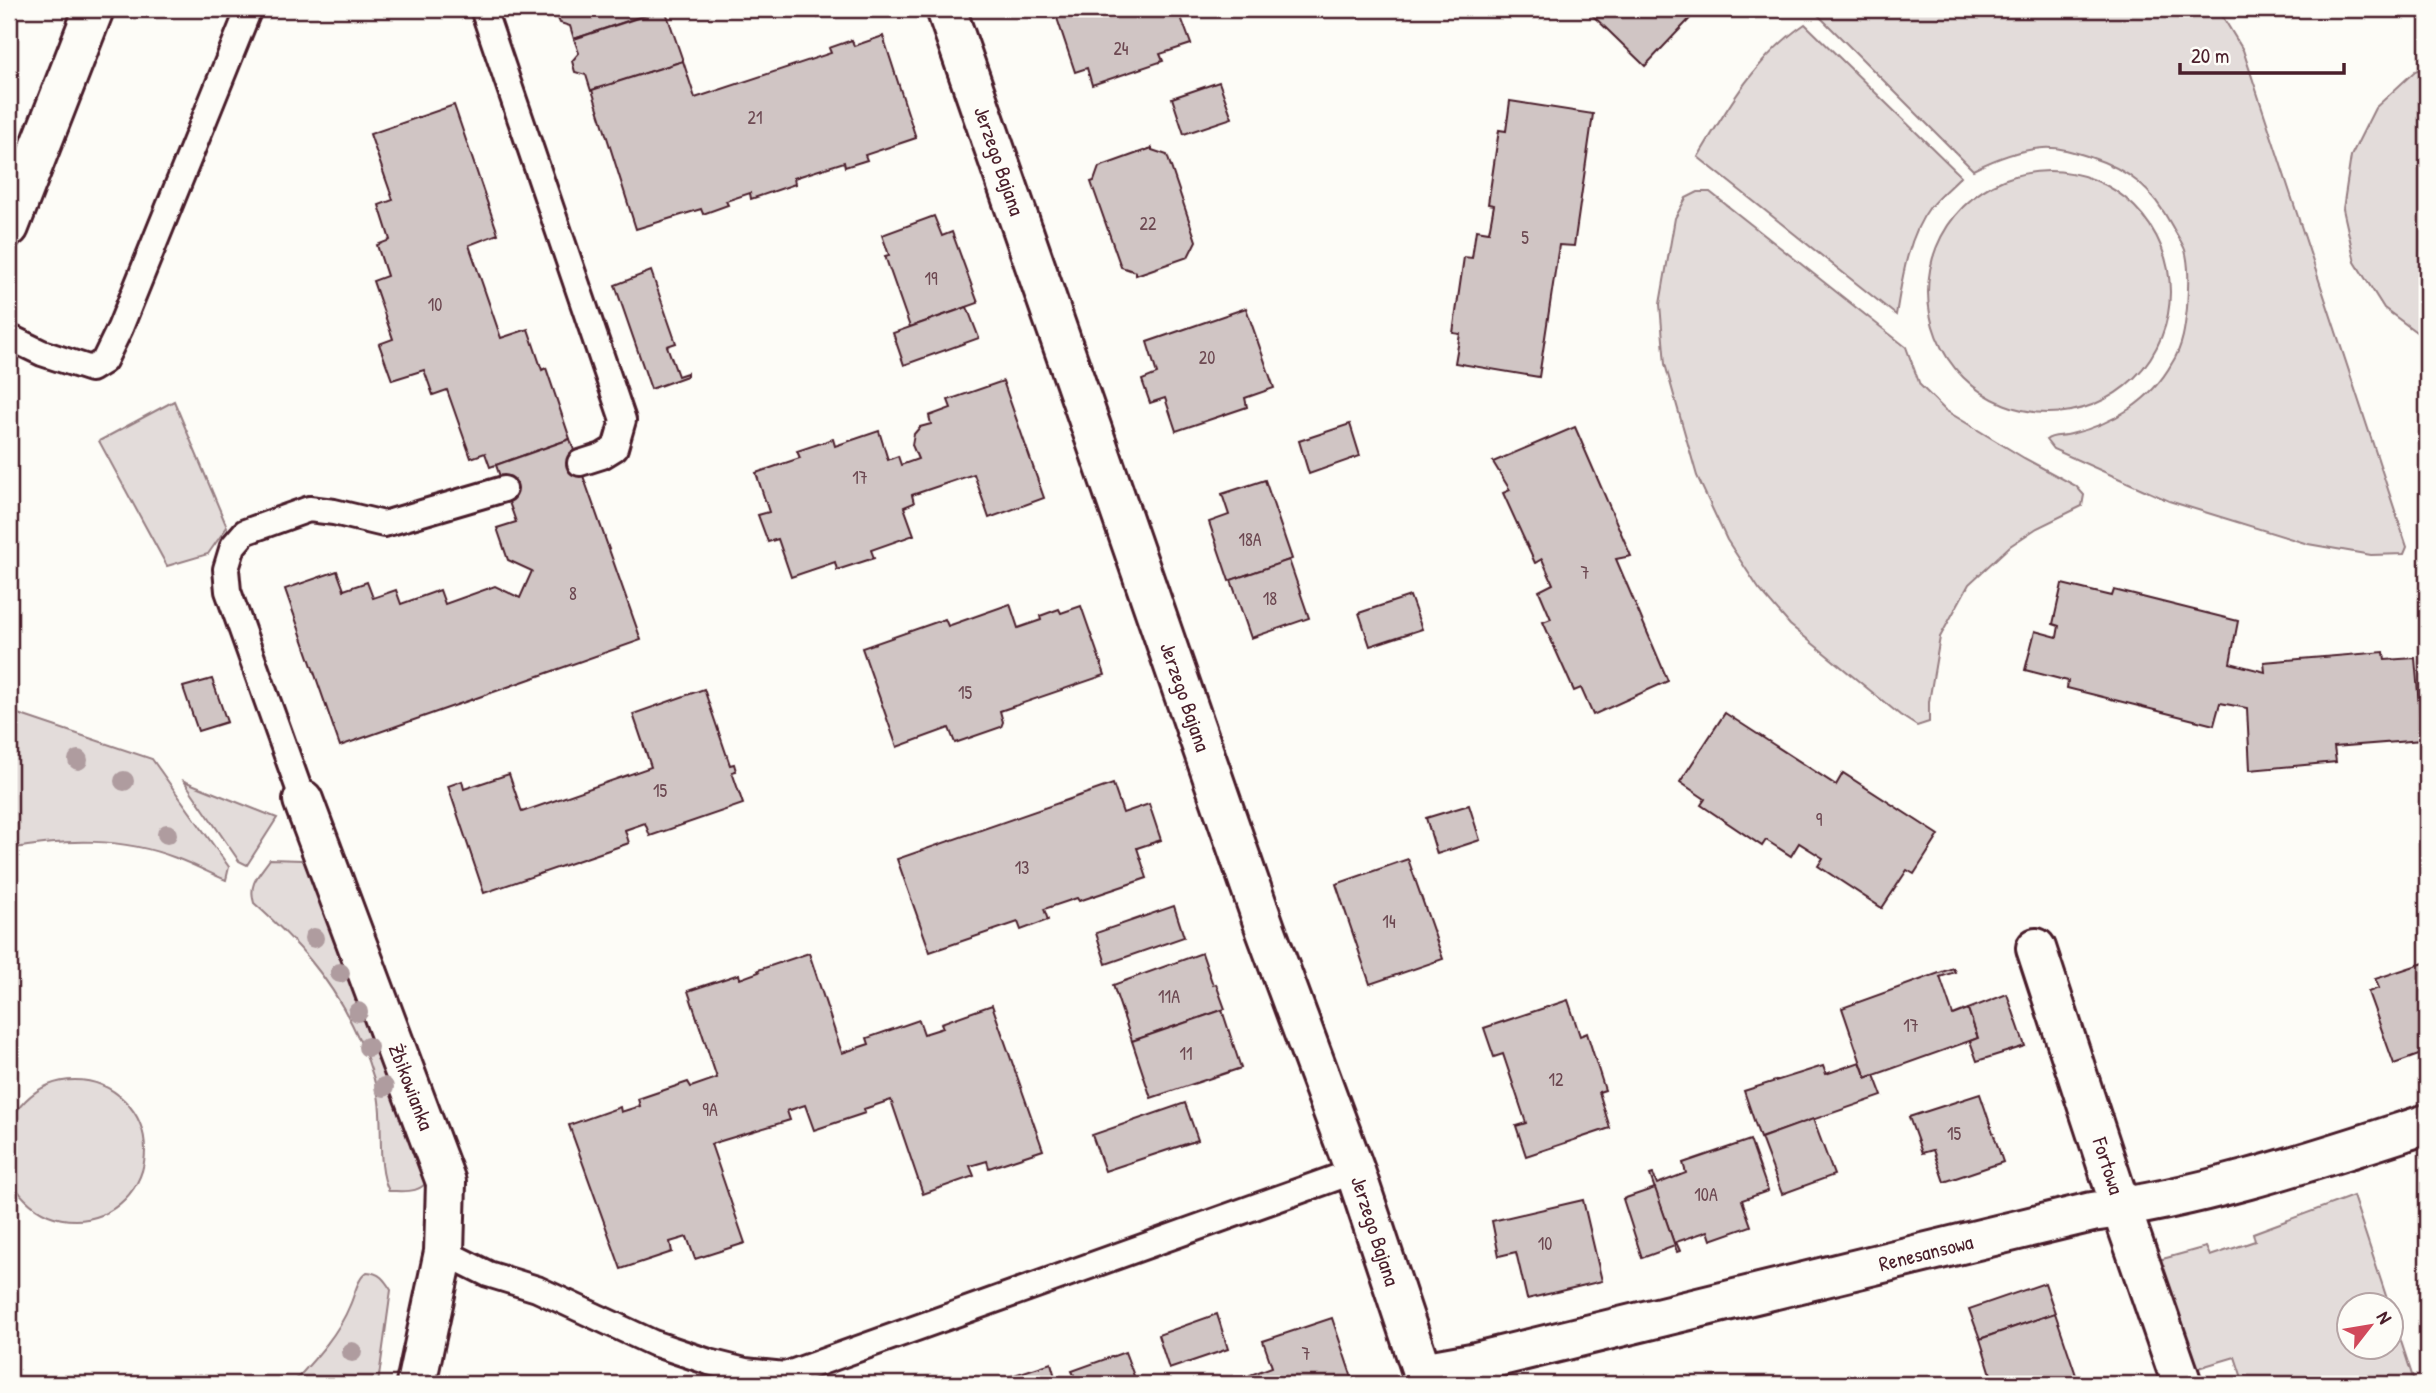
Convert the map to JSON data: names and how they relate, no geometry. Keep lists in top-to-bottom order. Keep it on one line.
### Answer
{"streets":{"street":["Jerzego Bajana","Żbikowianka","Fortowa","Renesansowa"]},"crossings":[["Jerzego Bajana","Renesansowa"],["Fortowa","Renesansowa"]],"house_numbers":["24","21","22","5","19","10","20","17","18A","7","8","18","15","15","9","13","14","11A","17","11","12","9A","15","10A","10","7"],"scale_bar":"20 m","north":"top right"}
